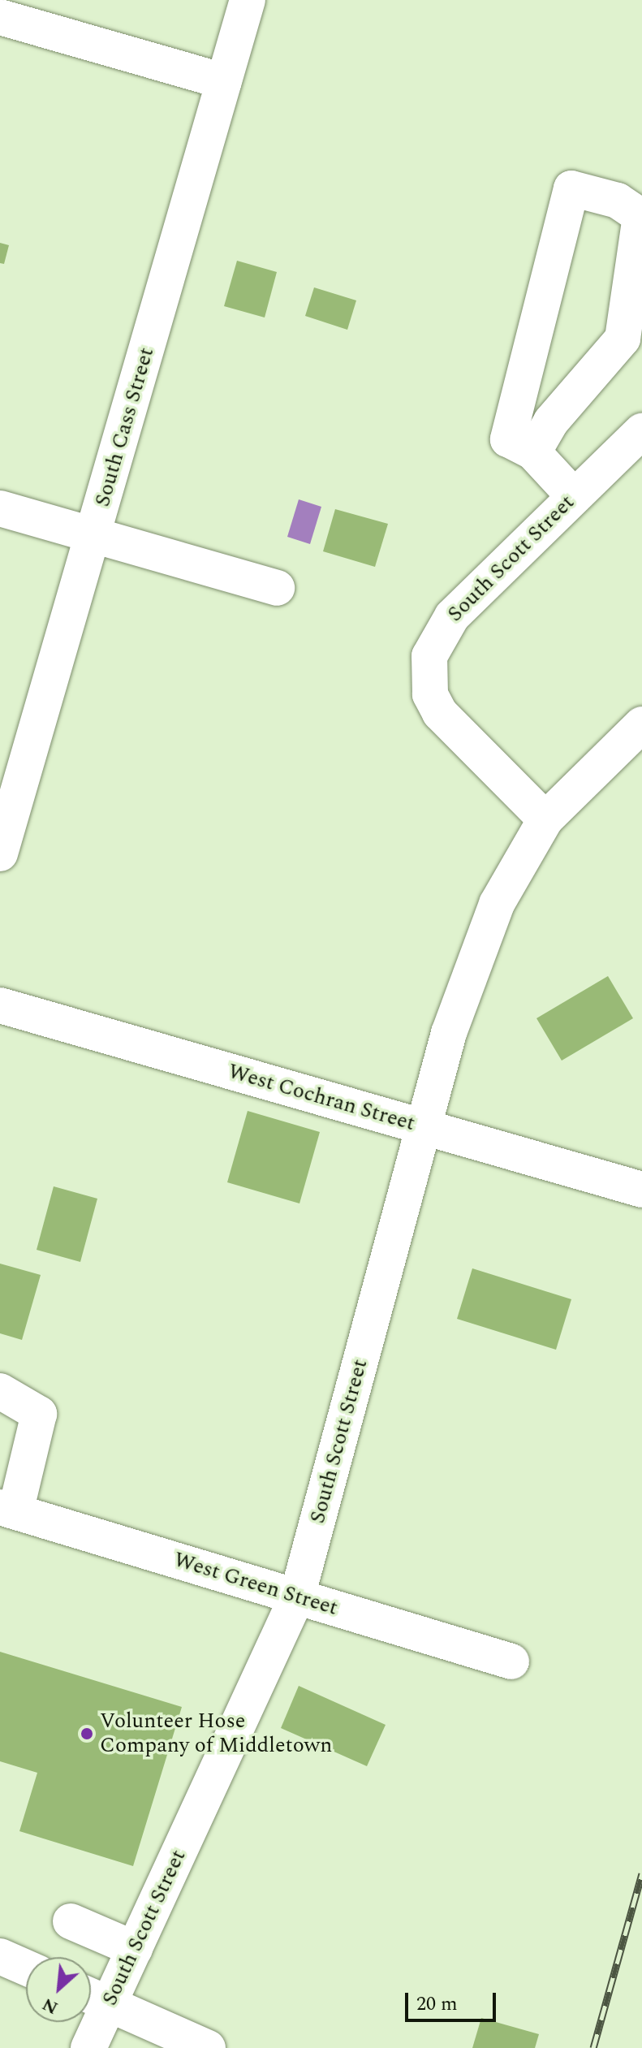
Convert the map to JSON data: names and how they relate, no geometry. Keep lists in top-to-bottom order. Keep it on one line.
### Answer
{"streets":{"street":["South Cass Street","South Scott Street","West Cochran Street","West Green Street"]},"crossings":[["South Scott Street","West Cochran Street"],["South Scott Street","West Green Street"]],"places":["Volunteer Hose Company of Middletown"],"scale_bar":"20 m","north":"bottom left"}
